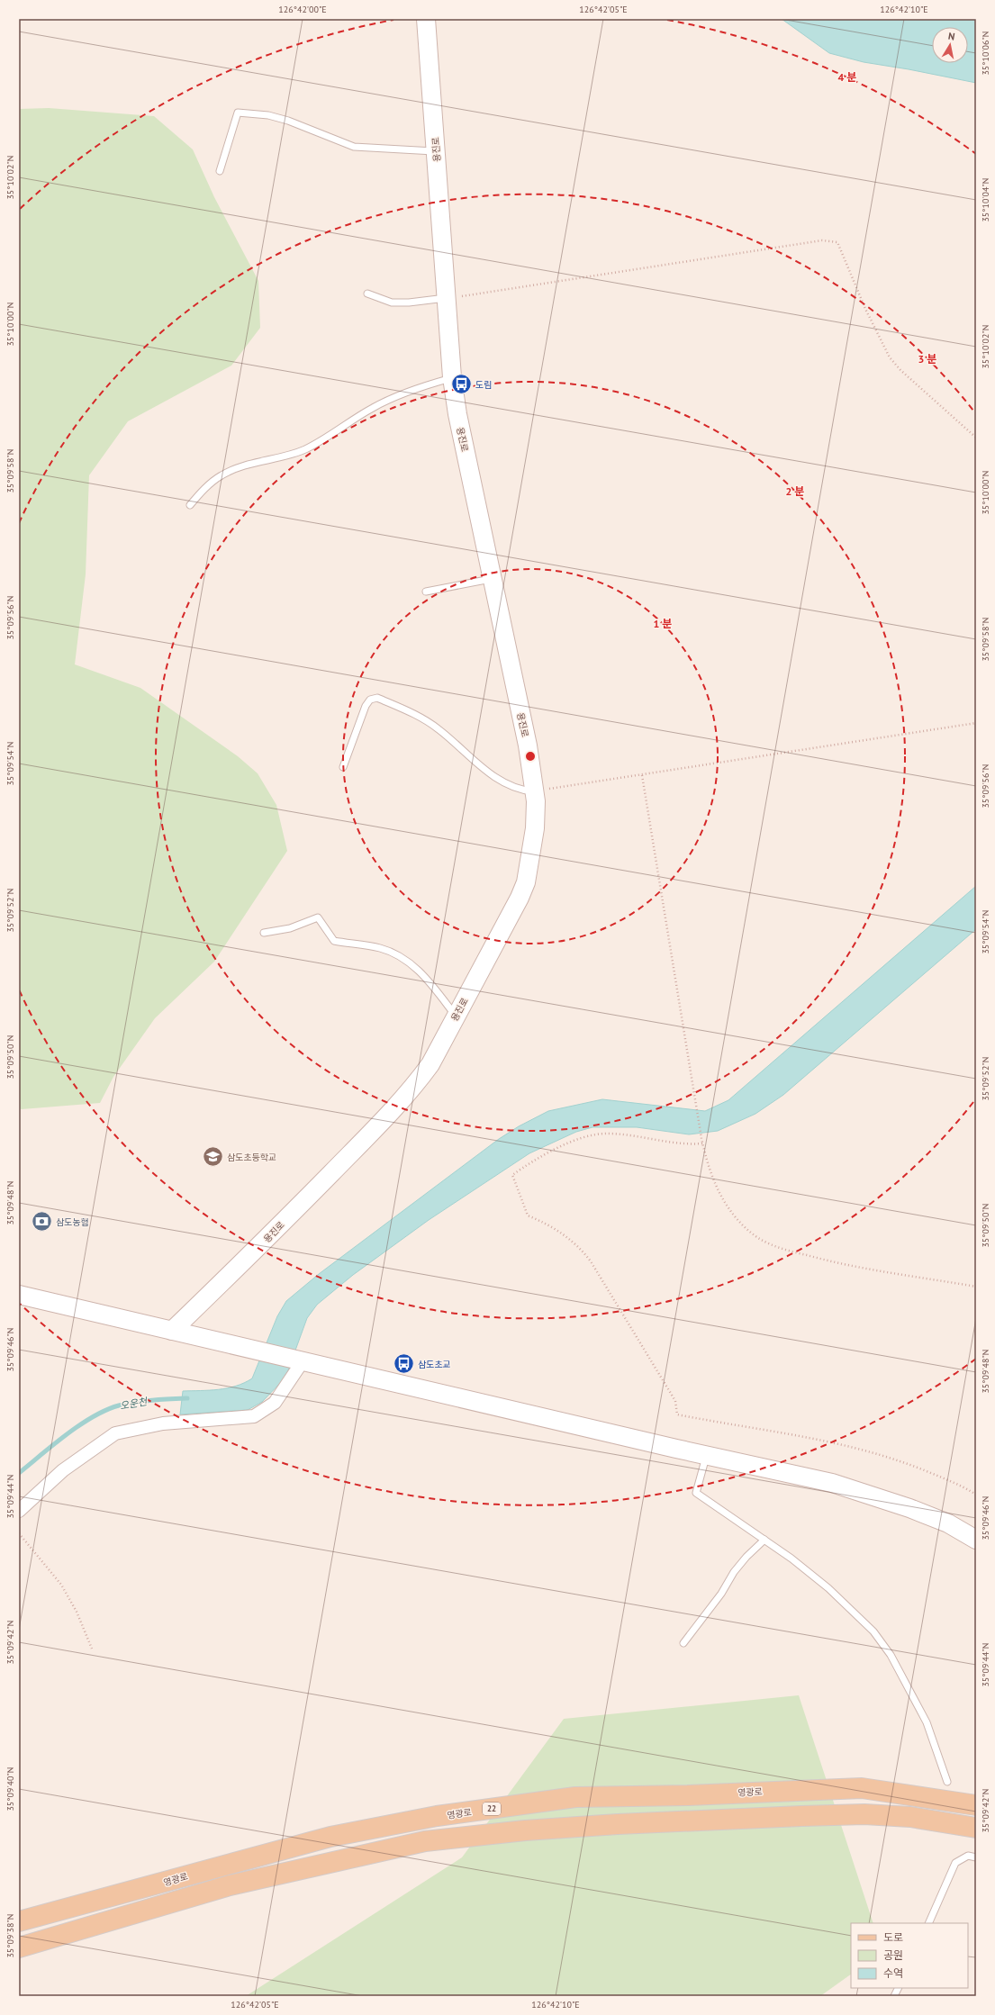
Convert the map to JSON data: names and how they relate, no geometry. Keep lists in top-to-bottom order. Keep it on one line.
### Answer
{"streets":{"main road":["용진로","영광로","22"]},"water":["오운천"],"places":{"bus stop":["도림","삼도초교"],"school or university":["삼도초등학교"],"bank":["삼도농협"]},"legend":["도로","공원","수역"],"north":"top","coordinates":["126°42'00\"E","126°42'05\"E","126°42'10\"E","35°10'06\"N","35°10'02\"N","35°10'04\"N","35°10'00\"N","35°09'58\"N","35°09'56\"N","35°09'54\"N","35°09'52\"N","35°09'50\"N","35°09'48\"N","35°09'46\"N","35°09'44\"N","35°09'42\"N","35°09'40\"N","35°09'38\"N"],"rings":["4 분","3 분","2 분","1 분"]}
